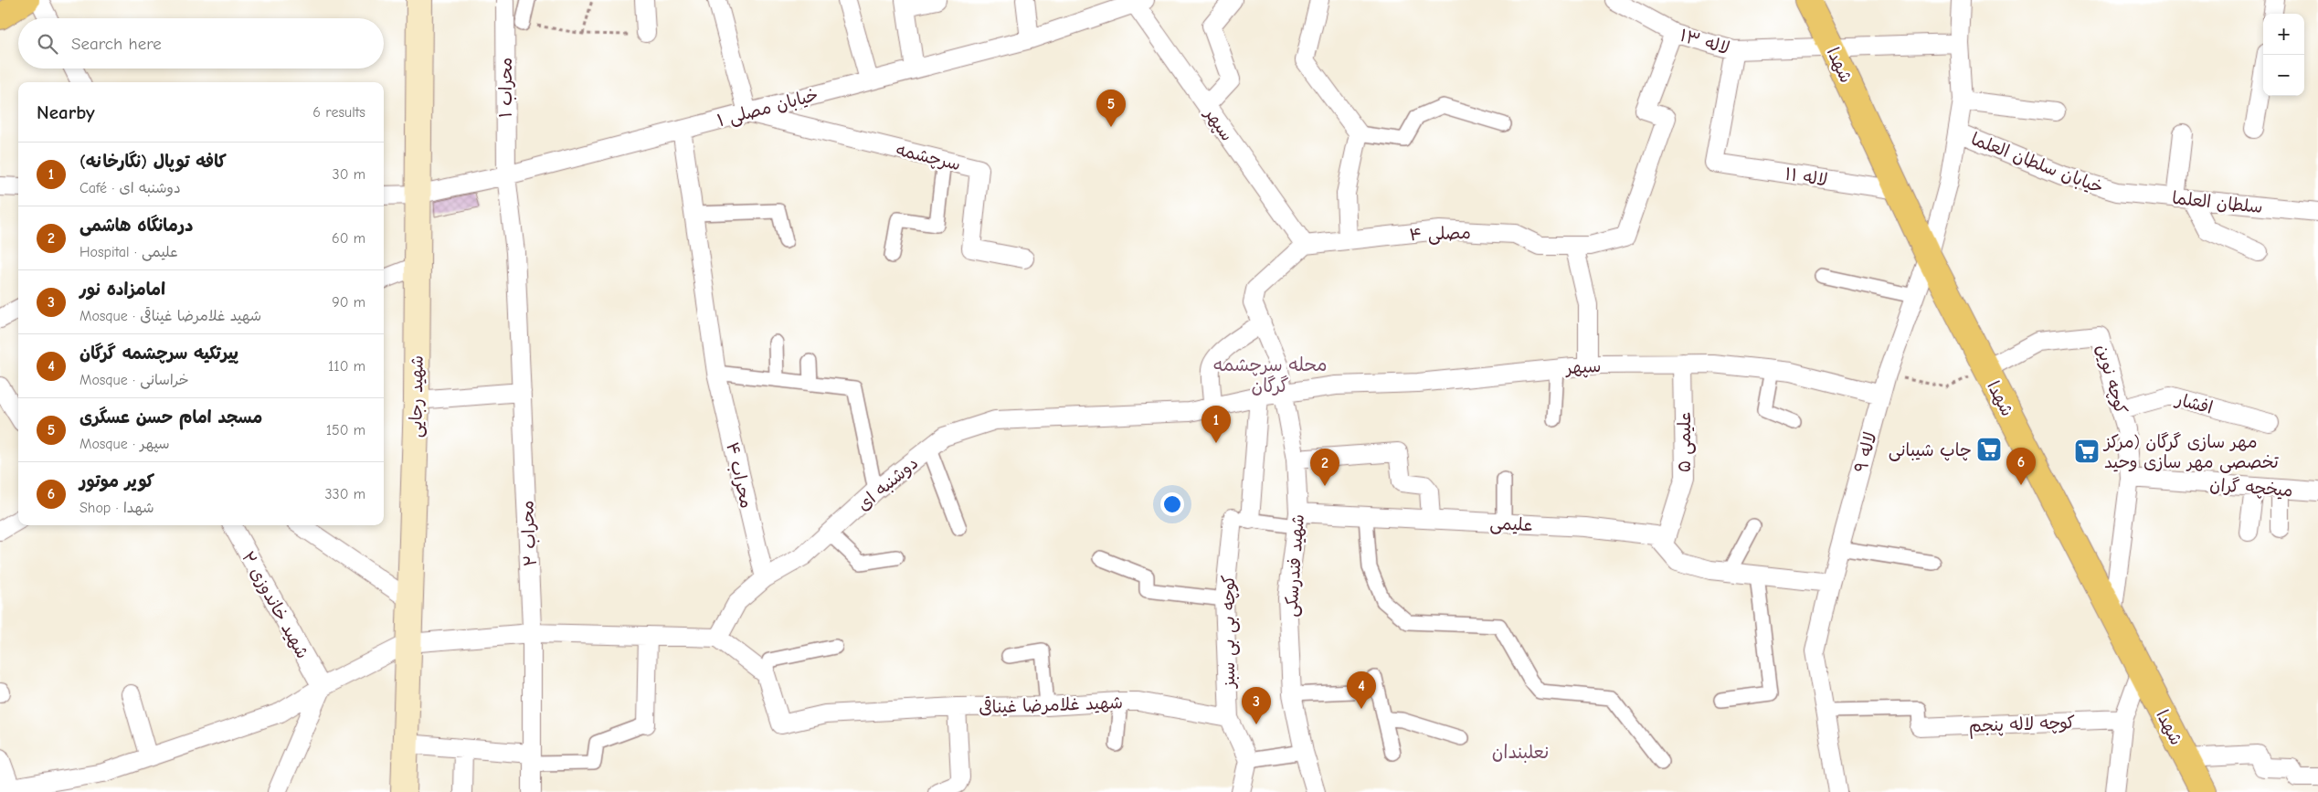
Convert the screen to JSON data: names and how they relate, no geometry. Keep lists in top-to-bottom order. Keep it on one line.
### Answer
{"streets":{"main road":["شهدا","شهید رجایی"],"street":["لاله ۱۳","۱ محراب","خیابان مصلی ۱","سپهر","سرچشمه","خیابان سلطان العلما","۱۱ لاله","سلطان العلما","۴ مصلی","کوچه نوین","افشار","۵ علیمی","۹ لاله","۴ محراب","دوشنبه ای","میخچه گران","علیمی","۲ محراب","شهید فندرسکی","۲ شهید خاندوزی","کوچه بی بی سبز","شهید غلامرضا غیناقی","کوچه لاله پنجم"]},"crossings":[["لاله ۱۳","شهدا"],["لاله ۱۳","۱۱ لاله"],["لاله ۱۳","۴ مصلی"],["لاله ۱۳","۹ لاله"],["شهدا","۱۱ لاله"],["شهدا","کوچه نوین"],["شهدا","۹ لاله"],["۱ محراب","خیابان مصلی ۱"],["۱ محراب","۲ محراب"],["خیابان مصلی ۱","سپهر"],["خیابان مصلی ۱","سرچشمه"],["خیابان مصلی ۱","شهید رجایی"],["خیابان مصلی ۱","۴ محراب"],["سپهر","۴ مصلی"],["سپهر","۵ علیمی"],["سپهر","۹ لاله"],["سپهر","دوشنبه ای"],["سپهر","شهید فندرسکی"],["خیابان سلطان العلما","سلطان العلما"],["خیابان سلطان العلما","۹ لاله"],["۴ مصلی","شهید فندرسکی"],["کوچه نوین","افشار"],["کوچه نوین","میخچه گران"],["۵ علیمی","علیمی"],["۹ لاله","علیمی"],["۴ محراب","دوشنبه ای"],["دوشنبه ای","شهید فندرسکی"],["دوشنبه ای","کوچه بی بی سبز"],["علیمی","شهید فندرسکی"],["کوچه بی بی سبز","شهید غلامرضا غیناقی"]],"districts":["محله سرچشمه گرگان","نعلبندان"],"places":{"supermarket":["چاپ شیبانی","مهر سازی گرگان (مرکز تخصصی مهر سازی وحید"]},"page":{"map_buttons":["+","−"],"search":"Search here","heading":["Nearby","6 results"],"pins":["5","1","6","2","4","3"],"list":[{"mark":"1","name":"کافه توپال (نگارخانه)","note":"Café · دوشنبه ای","value":"30 m"},{"mark":"2","name":"درمانگاه هاشمی","note":"Hospital · علیمی","value":"60 m"},{"mark":"3","name":"امامزاده نور","note":"Mosque · شهید غلامرضا غیناقی","value":"90 m"},{"mark":"4","name":"پیرتکیه سرچشمه گرگان","note":"Mosque · خراسانی","value":"110 m"},{"mark":"5","name":"مسجد امام حسن عسگری","note":"Mosque · سپهر","value":"150 m"},{"mark":"6","name":"کویر موتور","note":"Shop · شهدا","value":"330 m"}]}}
